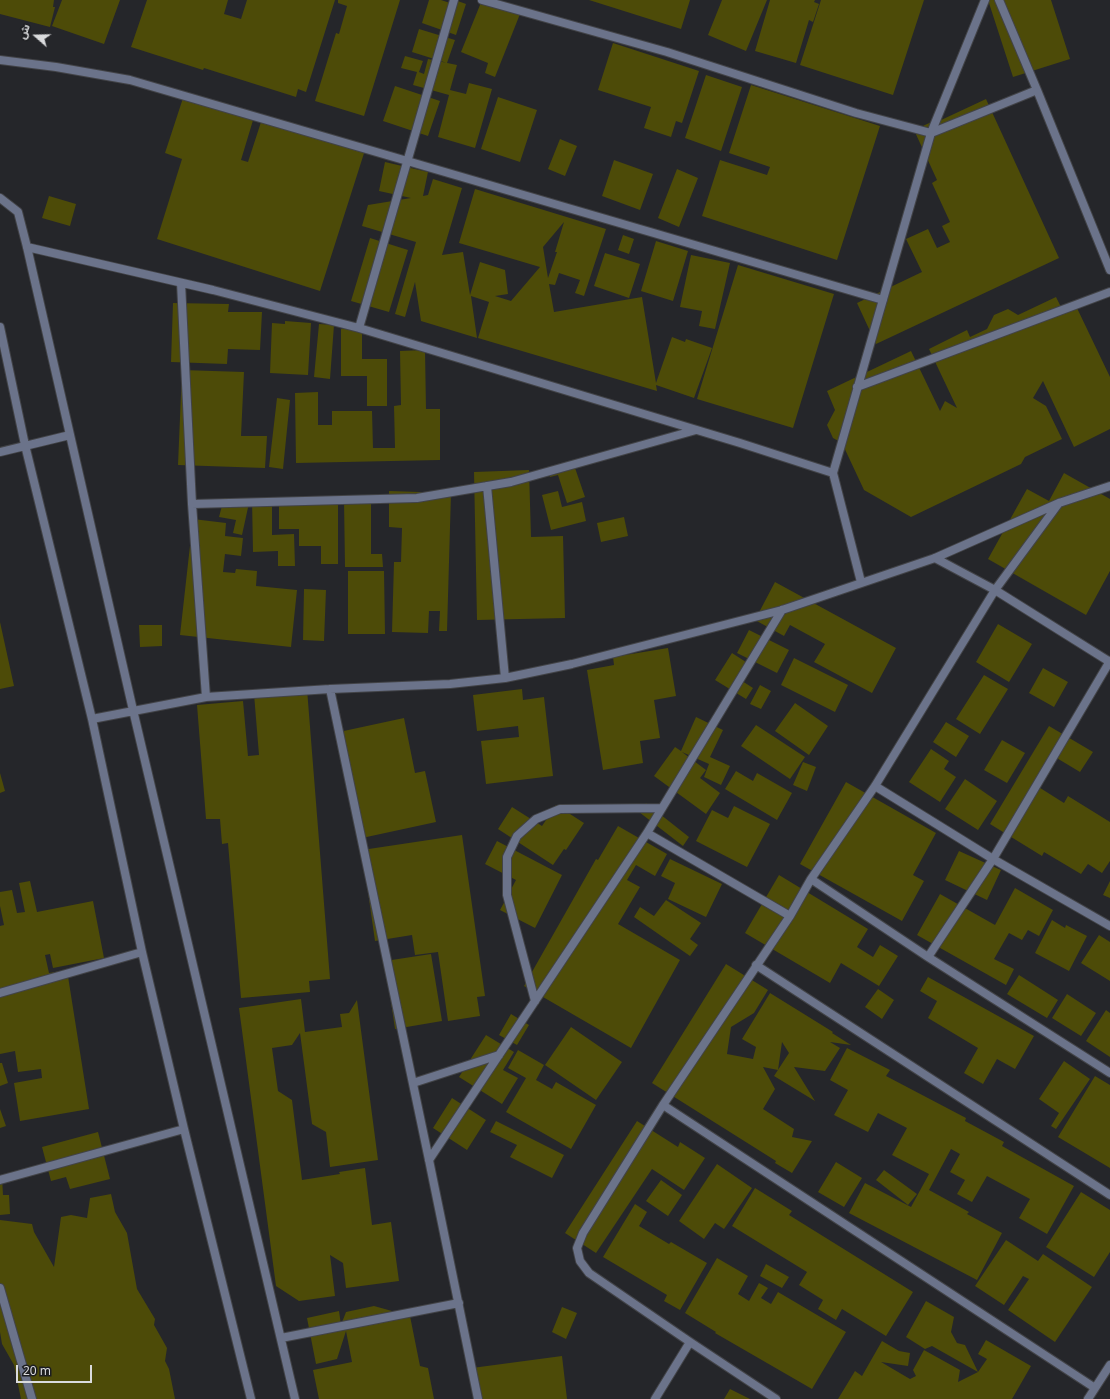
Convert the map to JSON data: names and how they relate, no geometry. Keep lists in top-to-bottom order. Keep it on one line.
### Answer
{"scale_bar":"20 m","north":"left"}
